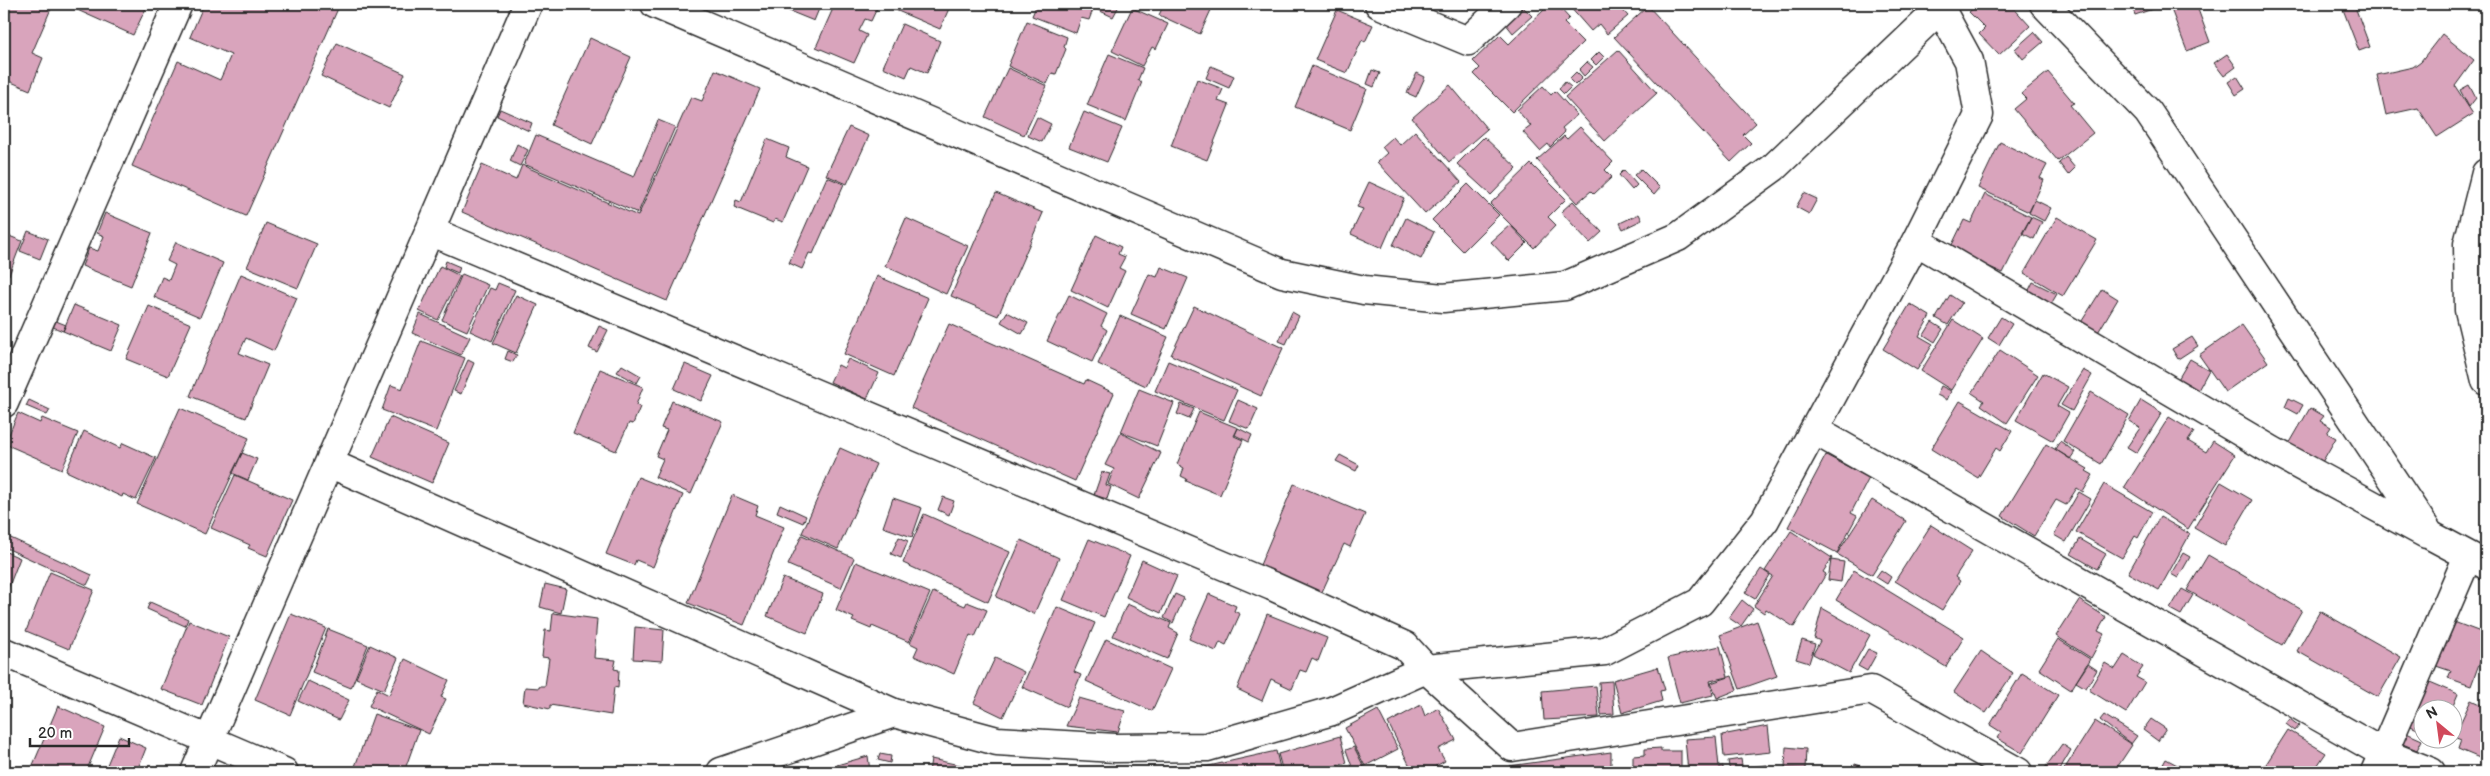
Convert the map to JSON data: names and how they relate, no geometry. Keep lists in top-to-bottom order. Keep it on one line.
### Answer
{"scale_bar":"20 m","north":"top left"}
